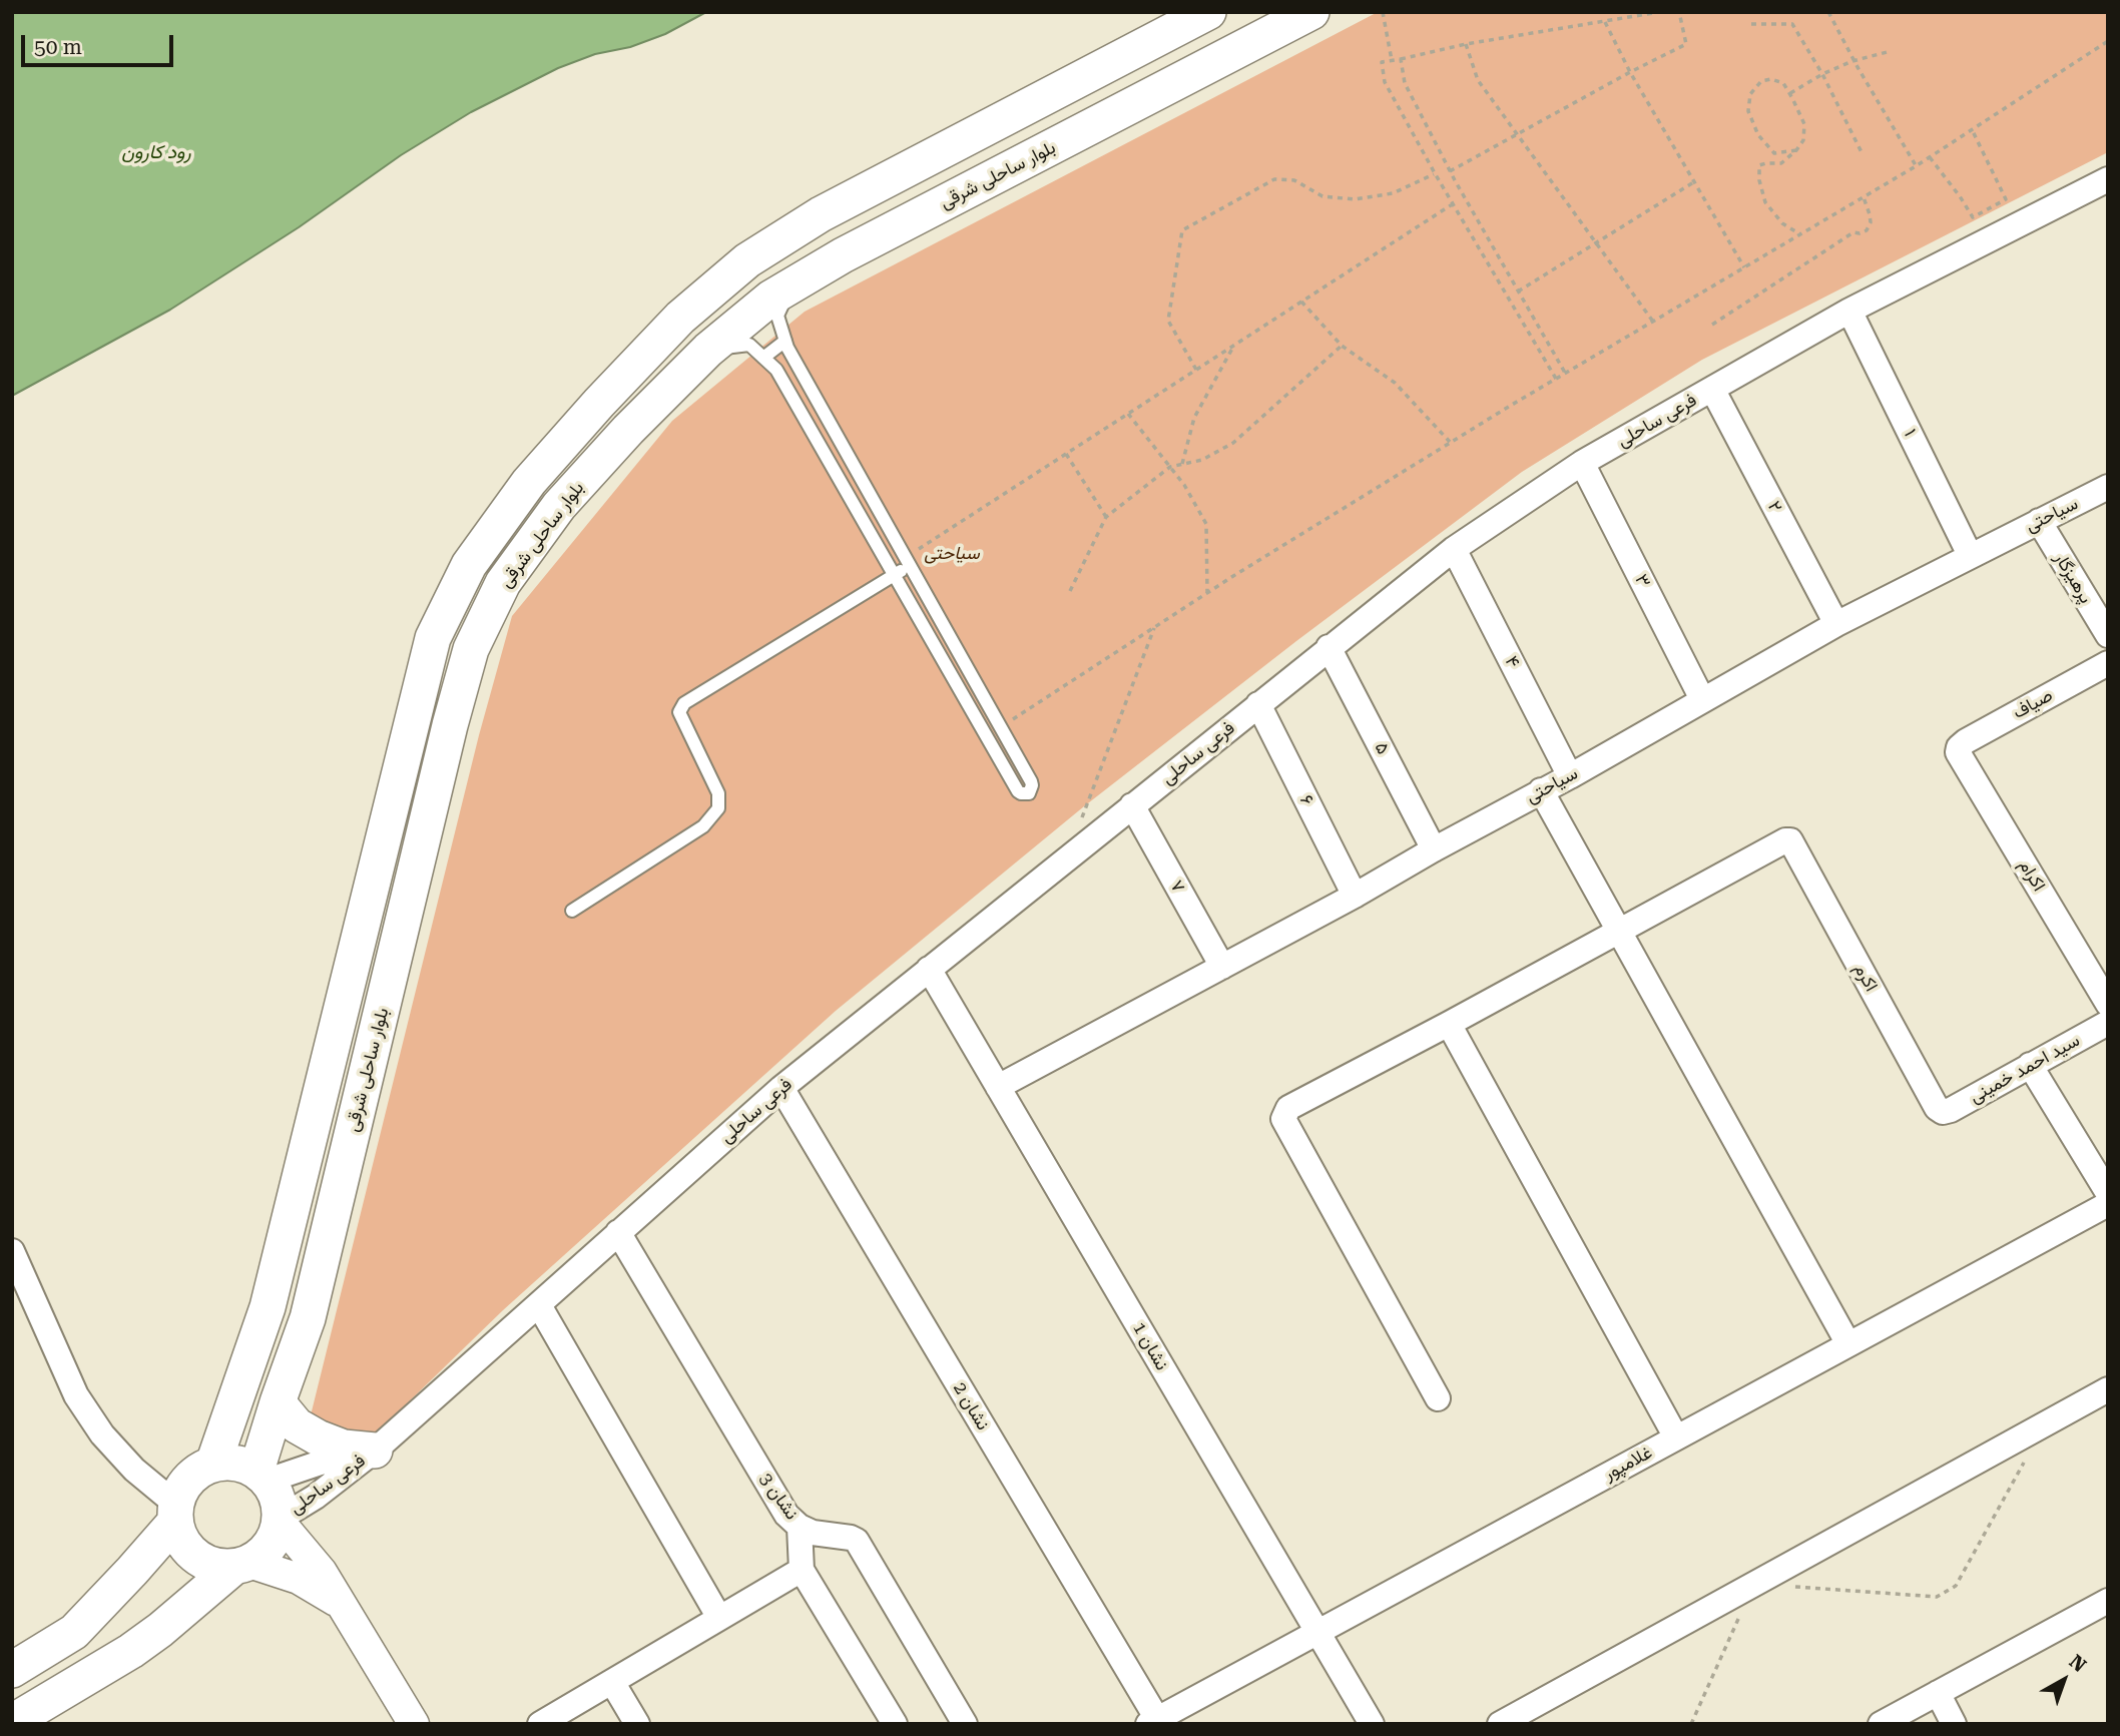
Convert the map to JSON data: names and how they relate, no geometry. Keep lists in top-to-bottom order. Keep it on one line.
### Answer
{"streets":{"main road":["بلوار ساحلی شرقی"],"street":["فرعی ساحلی","۱","۲","سیاحتی","پرهیزگار","۳","۴","صیاف","۵","۶","اکرام","۷","اکرم","سید احمد خمینی","نشان 1","نشان 2","غلامپور","نشان 3"]},"crossings":[["بلوار ساحلی شرقی","فرعی ساحلی"],["فرعی ساحلی","۱"],["فرعی ساحلی","۲"],["فرعی ساحلی","۳"],["فرعی ساحلی","۴"],["فرعی ساحلی","۵"],["فرعی ساحلی","۶"],["فرعی ساحلی","۷"],["فرعی ساحلی","نشان 1"],["فرعی ساحلی","نشان 2"],["فرعی ساحلی","نشان 3"],["۱","سیاحتی"],["۲","سیاحتی"],["سیاحتی","پرهیزگار"],["سیاحتی","۳"],["سیاحتی","۴"],["سیاحتی","۵"],["سیاحتی","۶"],["سیاحتی","۷"],["سیاحتی","نشان 1"],["صیاف","اکرام"],["اکرم","سید احمد خمینی"],["نشان 1","غلامپور"],["نشان 2","غلامپور"]],"water":["رود کارون"],"parks":["سیاحتی"],"scale_bar":"50 m","north":"top right"}
